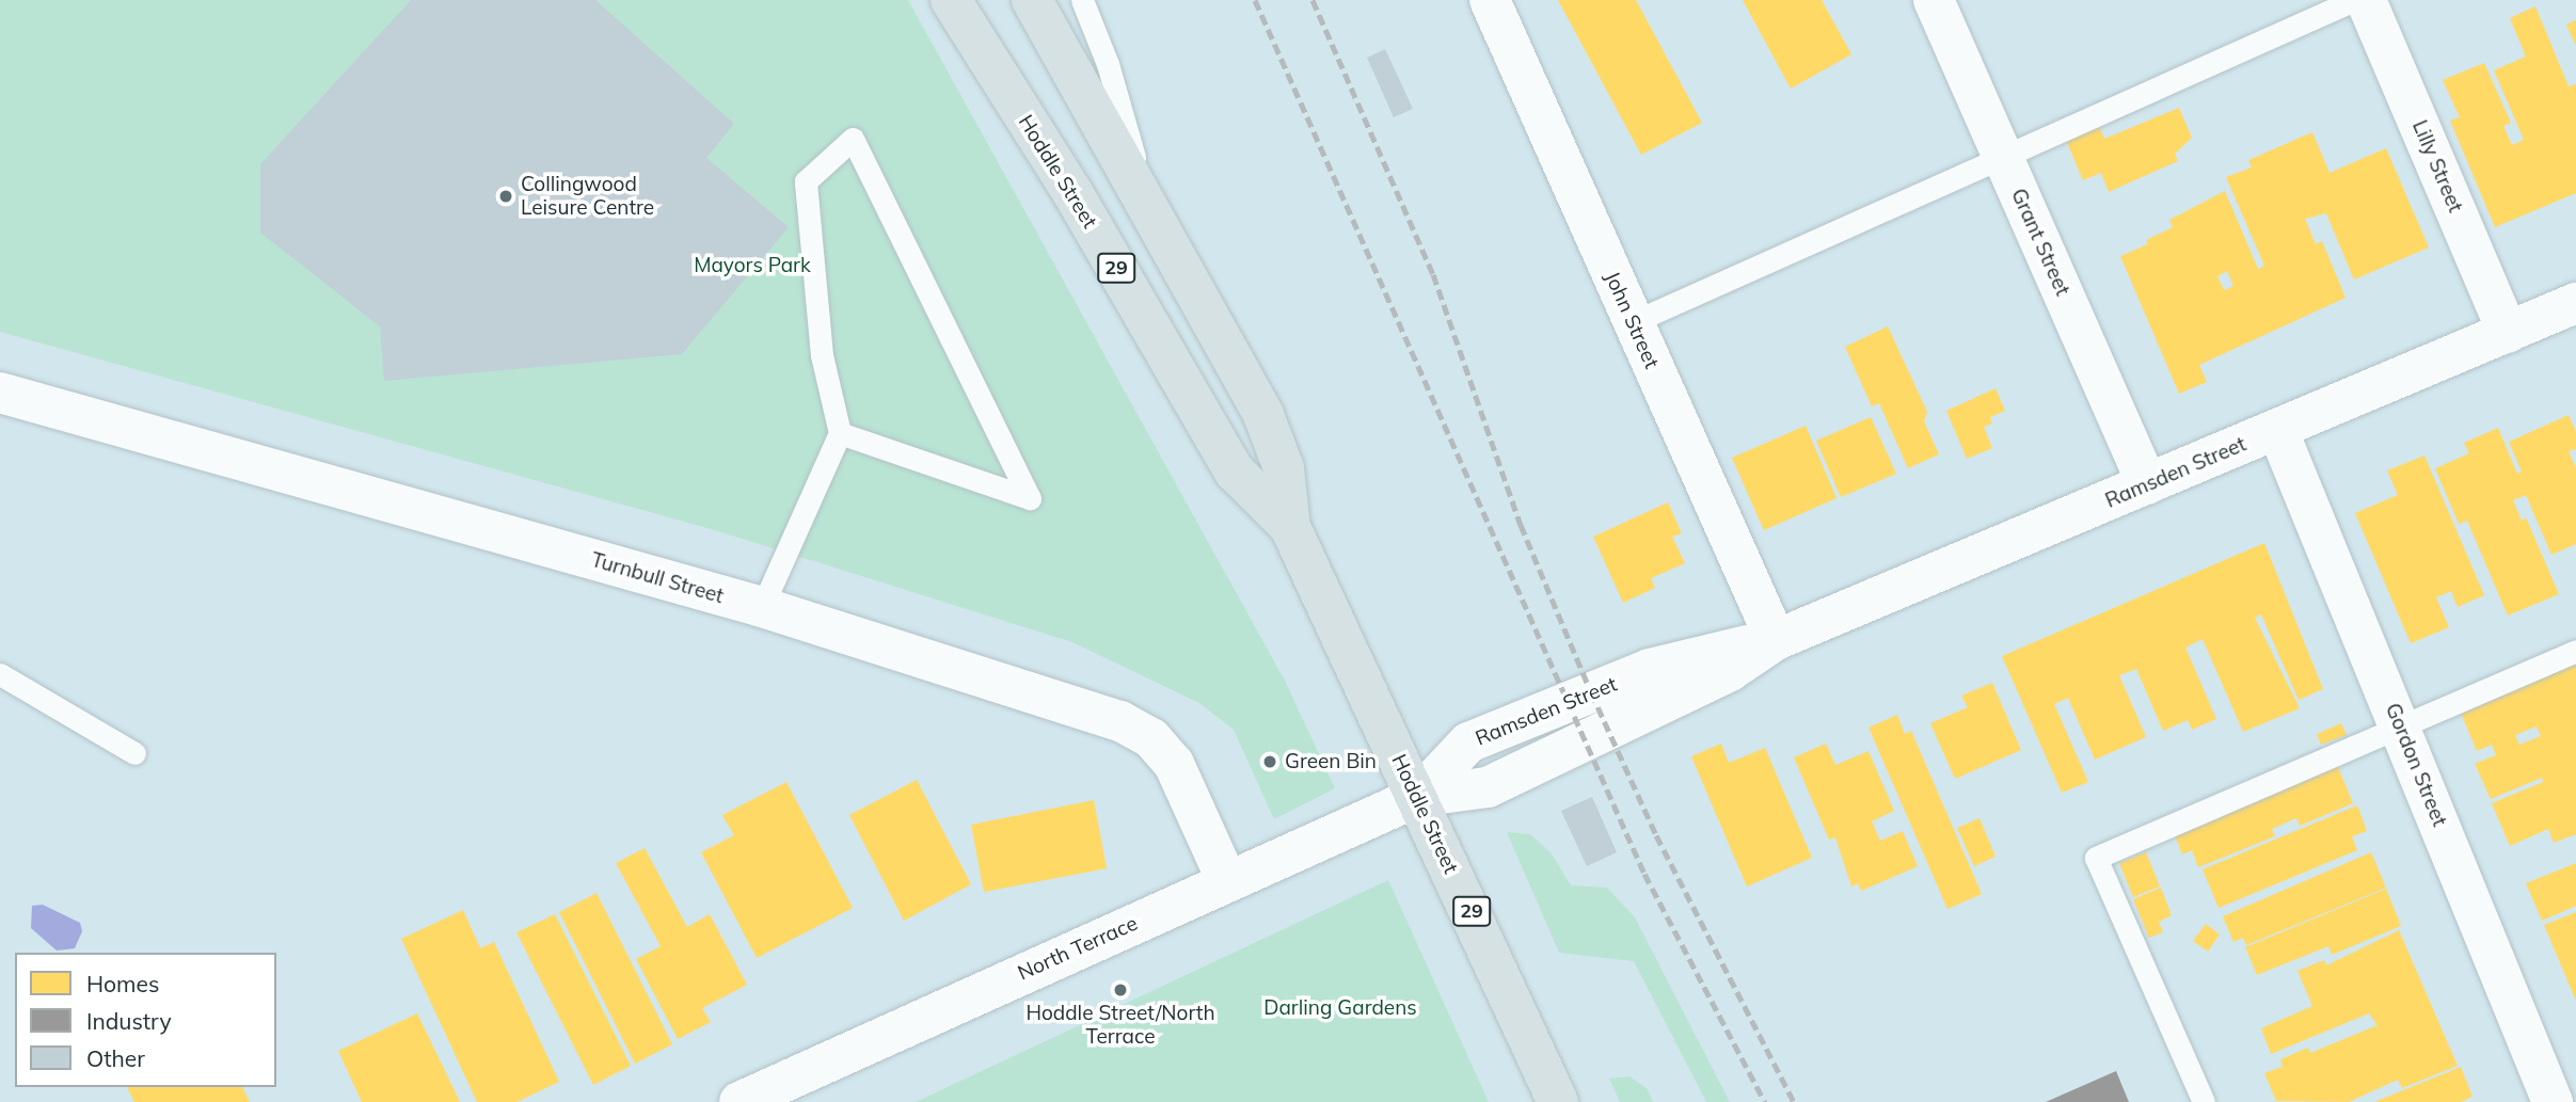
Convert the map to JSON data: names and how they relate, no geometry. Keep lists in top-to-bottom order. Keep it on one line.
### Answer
{"streets":{"main road":["Hoddle Street","29"],"street":["Lilly Street","Grant Street","John Street","Ramsden Street","Turnbull Street","Gordon Street","North Terrace"]},"crossings":[["Lilly Street","Ramsden Street"],["Hoddle Street","Ramsden Street"],["Hoddle Street","North Terrace"],["Grant Street","Ramsden Street"],["John Street","Ramsden Street"],["Ramsden Street","Gordon Street"],["Ramsden Street","North Terrace"],["Turnbull Street","North Terrace"]],"parks":["Mayors Park","Darling Gardens"],"places":["Collingwood Leisure Centre","Green Bin","Hoddle Street/North Terrace"],"legend":["Homes","Industry","Other"]}
